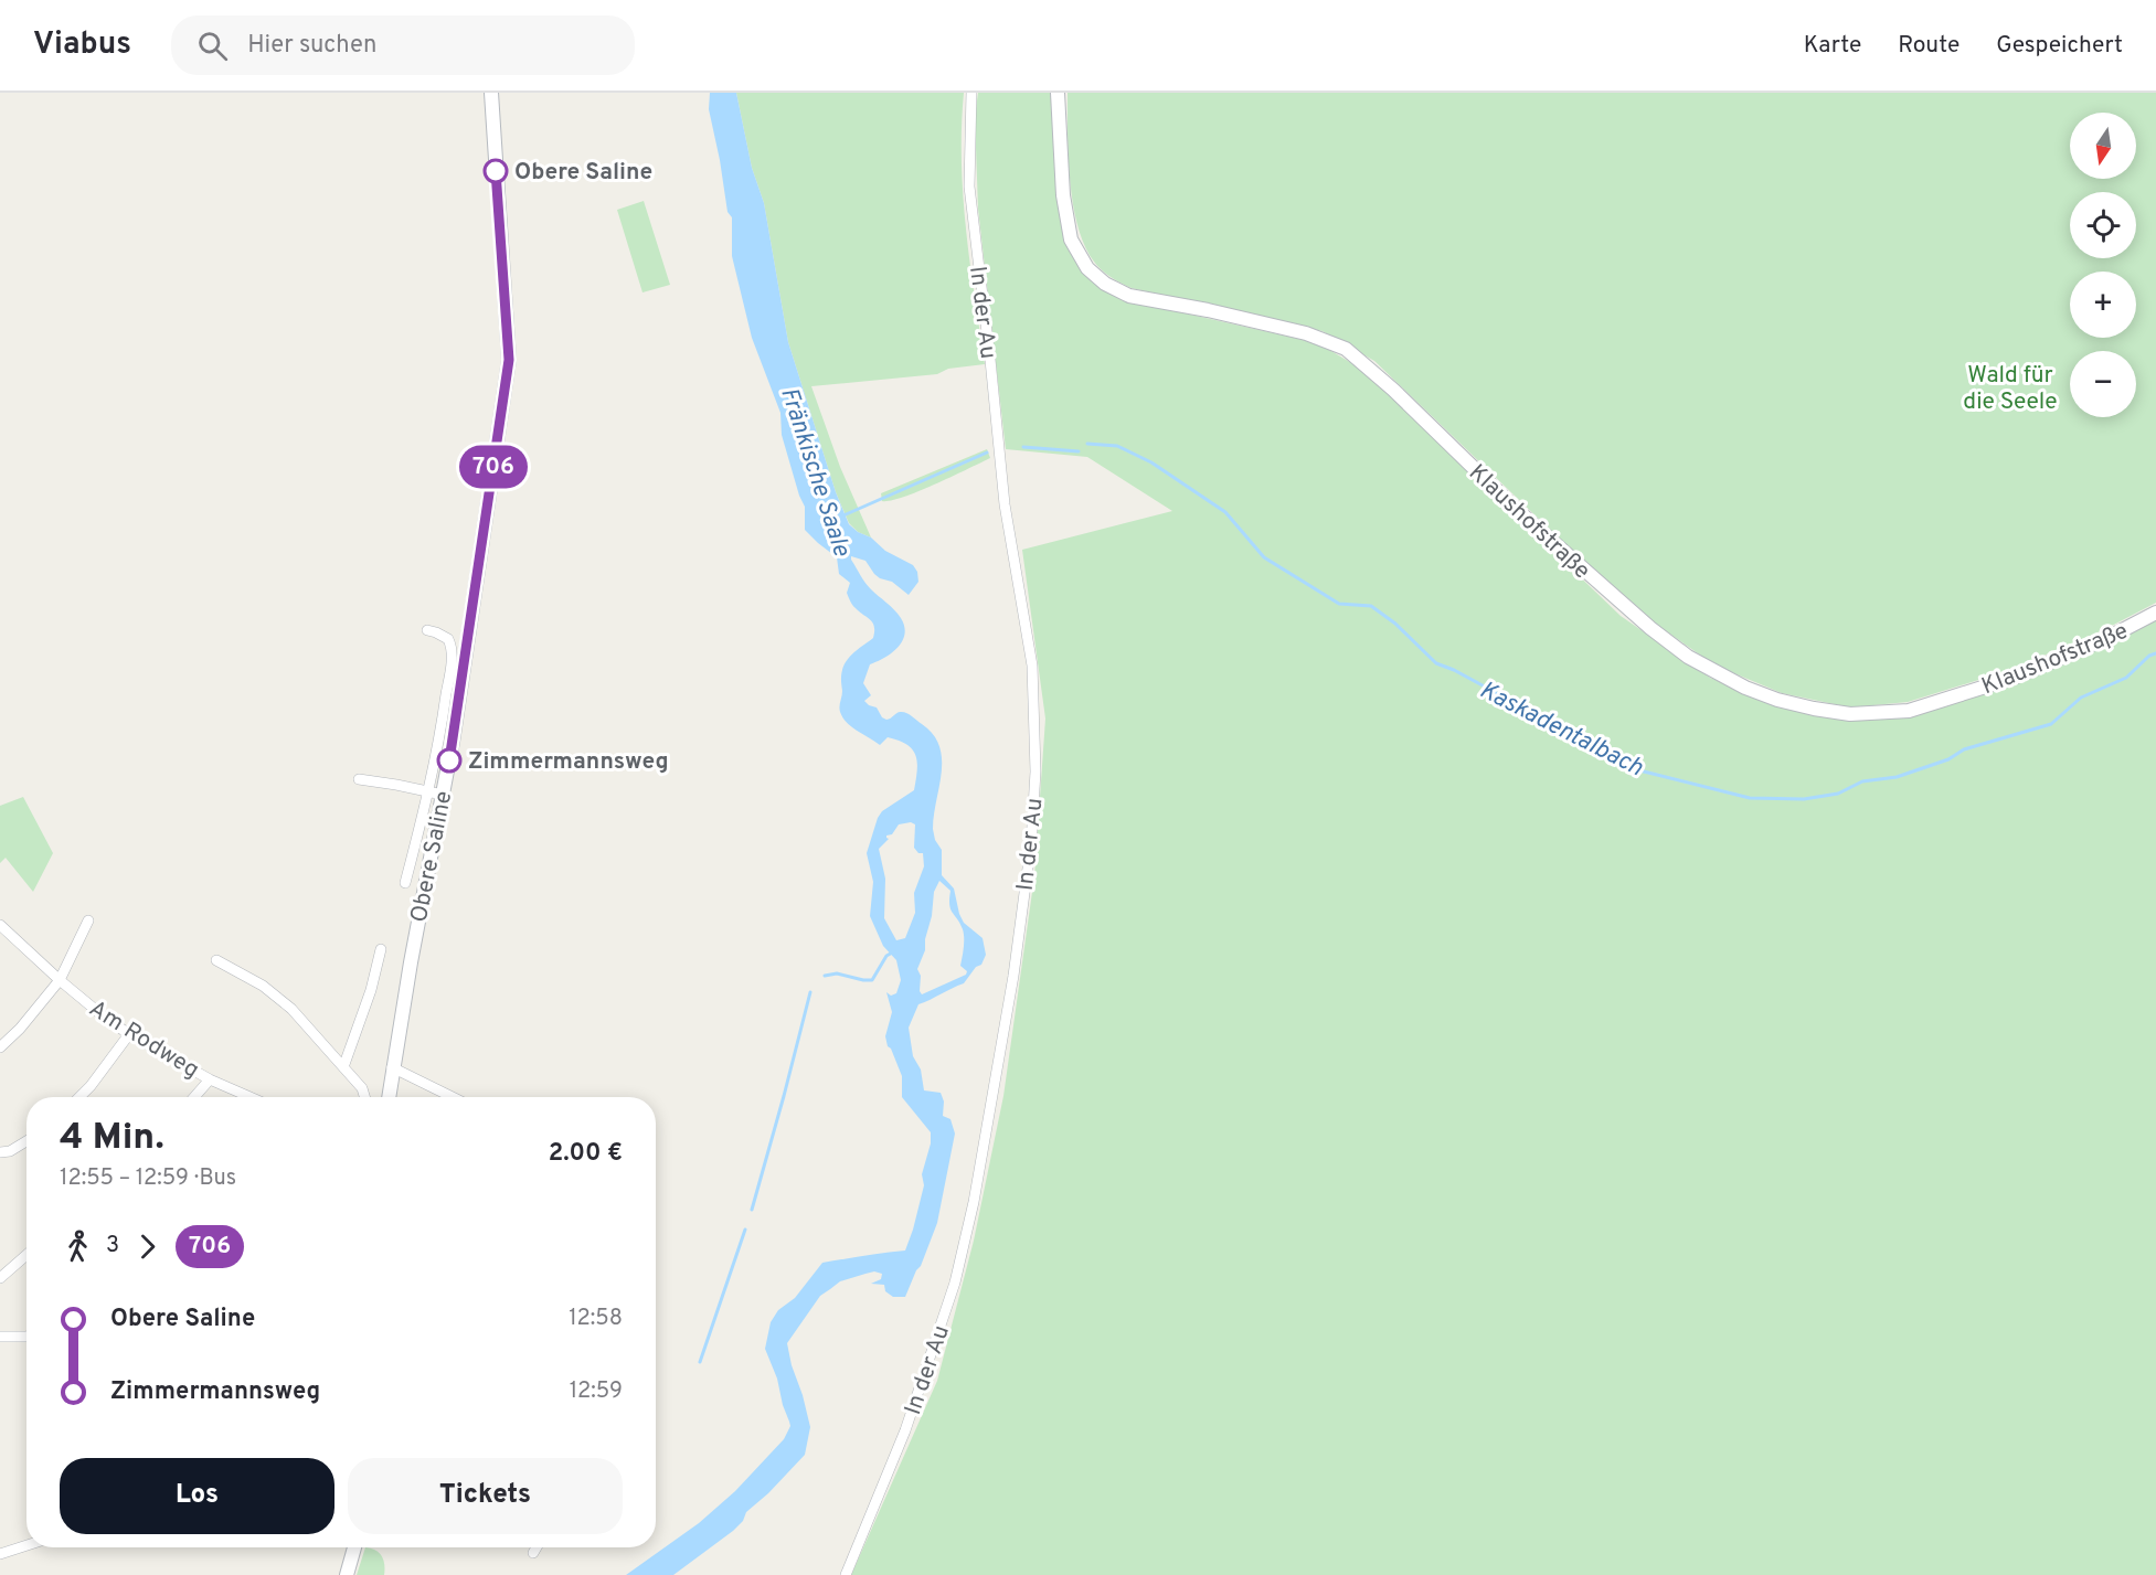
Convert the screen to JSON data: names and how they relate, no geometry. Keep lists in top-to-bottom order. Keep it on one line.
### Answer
{"streets":{"main road":["Klaushofstraße","Obere Saline"],"street":["In der Au","Am Rodweg"]},"water":["Fränkische Saale","Kaskadentalbach"],"parks":["Wald für die Seele"],"places":["Obere Saline","Zimmermannsweg"],"lines":["bus line 706"],"north":"bottom","page":{"header":"Viabus","search":"Hier suchen","nav":["Karte","Route","Gespeichert"],"on_map":"706","map_buttons":["+","−"],"heading":["4 Min.","12:55 – 12:59 · Bus","2.00 €"],"legs":["3","706"],"list":[{"name":"Obere Saline","value":"12:58"},{"name":"Zimmermannsweg","value":"12:59"}],"buttons":["Los","Tickets"]}}
